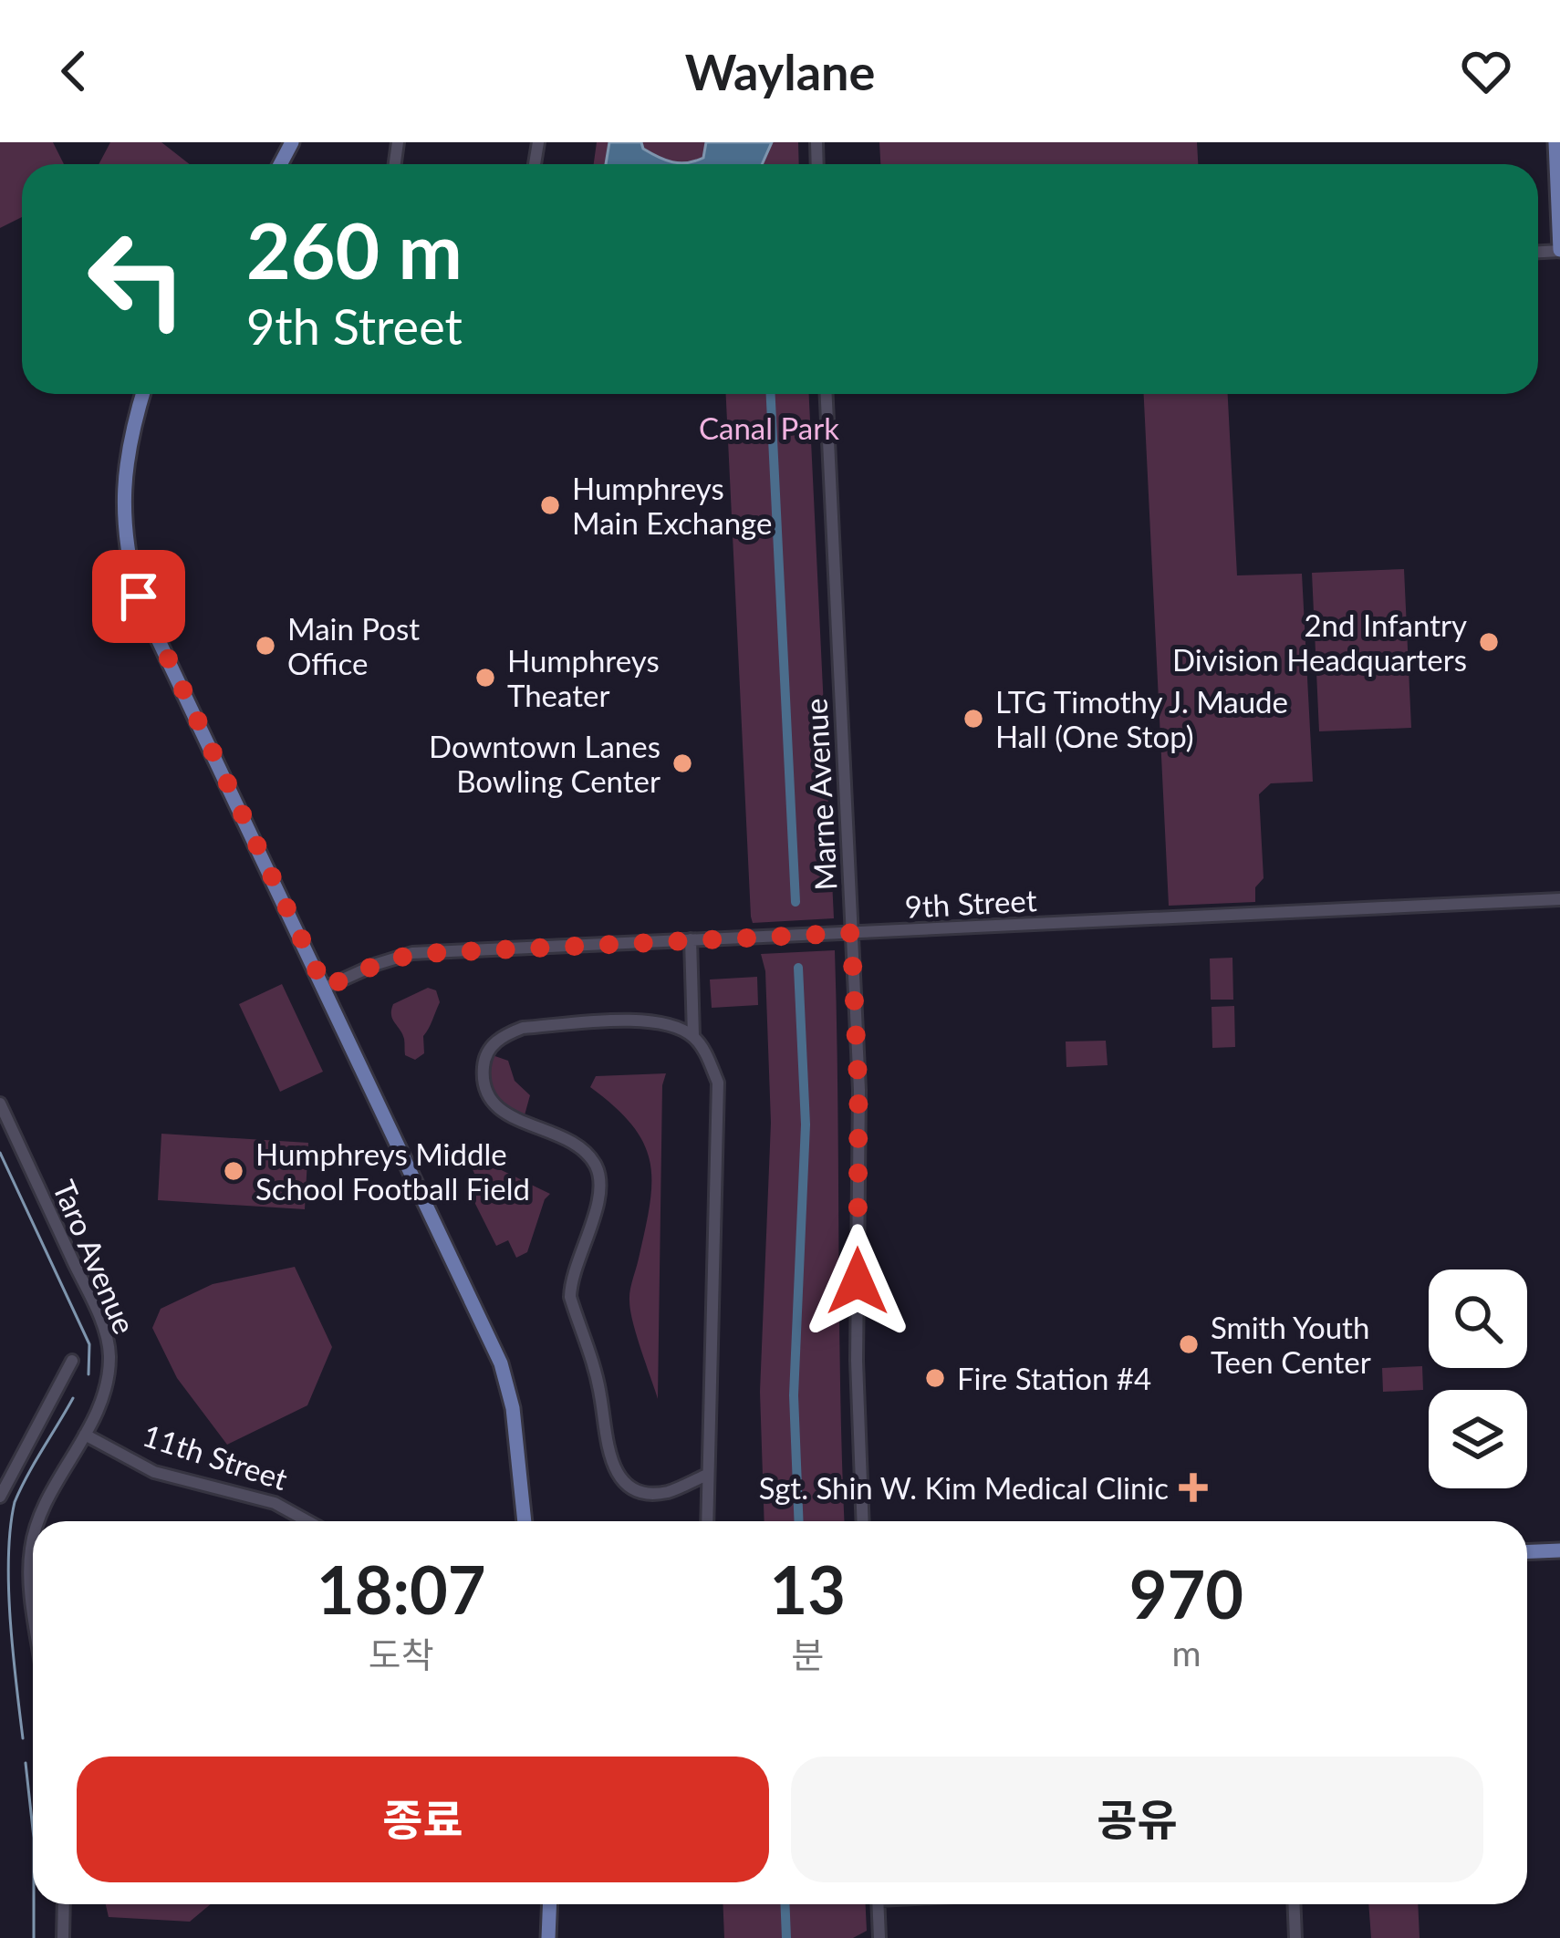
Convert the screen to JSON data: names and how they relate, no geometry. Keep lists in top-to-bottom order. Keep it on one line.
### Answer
{"streets":{"street":["Marne Avenue","9th Street","Taro Avenue","11th Street"]},"crossings":[["Marne Avenue","9th Street"],["Taro Avenue","11th Street"]],"parks":["Canal Park"],"places":{"other":["Humphreys Main Exchange","2nd Infantry Division Headquarters","Main Post Office","Humphreys Theater","LTG Timothy J. Maude Hall (One Stop)","Downtown Lanes Bowling Center","Humphreys Middle School Football Field","Smith Youth Teen Center","Fire Station #4"],"health":["Sgt. Shin W. Kim Medical Clinic"]},"page":{"header":"Waylane","turn":["260 m","9th Street"],"eta":["18:07","도착","13","분","970","m"],"buttons":["종료","공유"]}}
